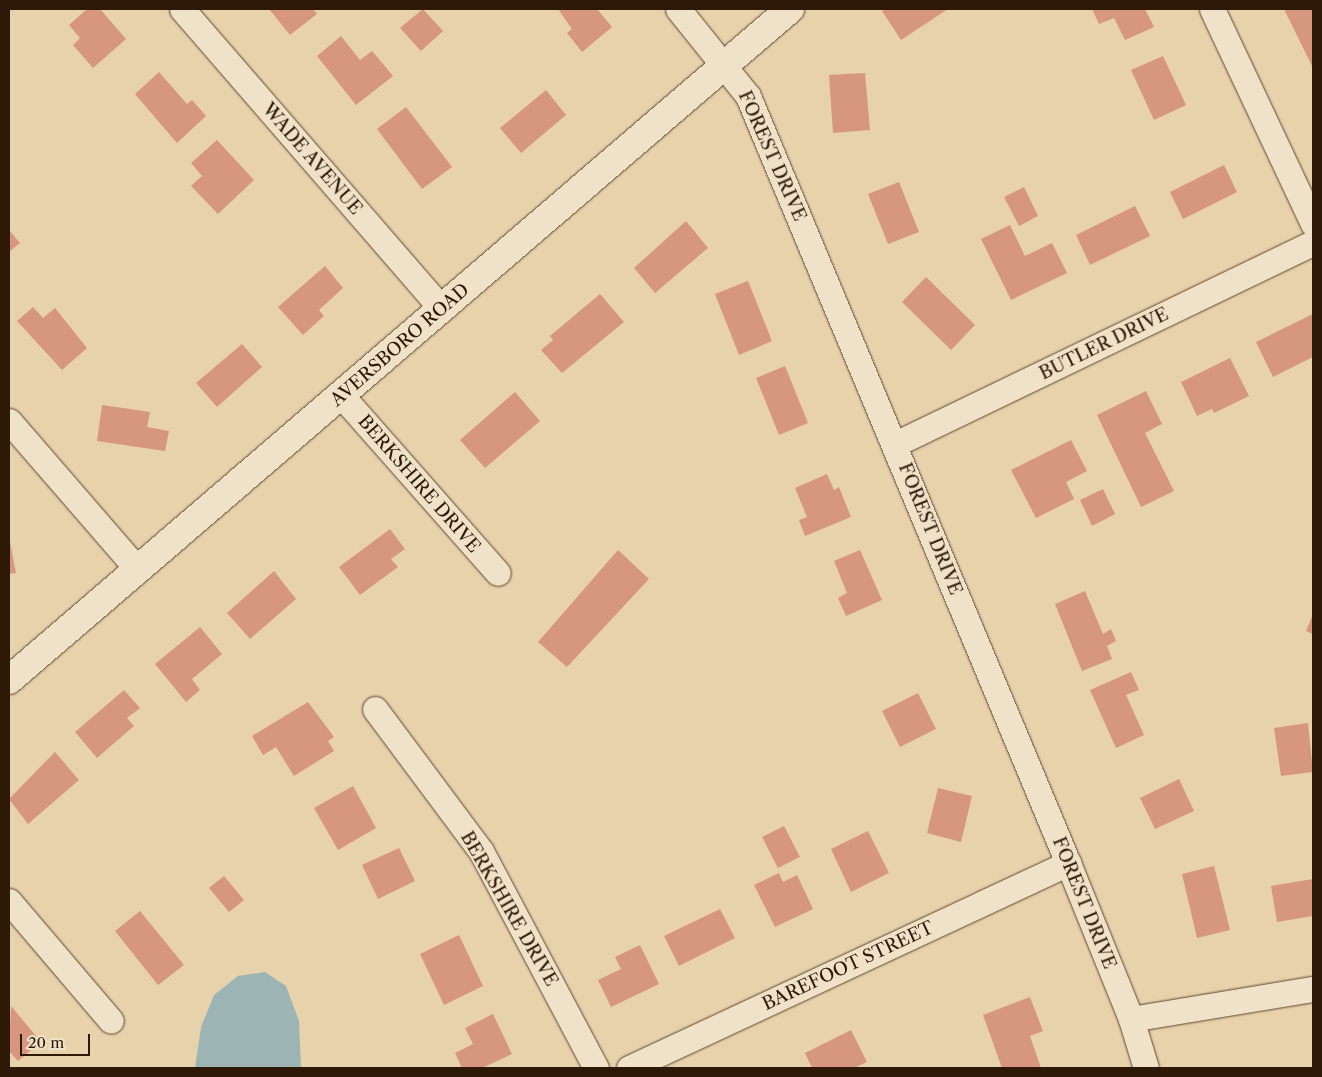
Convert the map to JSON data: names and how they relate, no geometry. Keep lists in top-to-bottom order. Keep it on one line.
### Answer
{"streets":{"street":["FOREST DRIVE","WADE AVENUE","BUTLER DRIVE","AVERSBORO ROAD","BERKSHIRE DRIVE","BAREFOOT STREET"]},"crossings":[["FOREST DRIVE","BUTLER DRIVE"],["FOREST DRIVE","AVERSBORO ROAD"],["FOREST DRIVE","BAREFOOT STREET"],["WADE AVENUE","AVERSBORO ROAD"],["AVERSBORO ROAD","BERKSHIRE DRIVE"]],"scale_bar":"20 m"}
